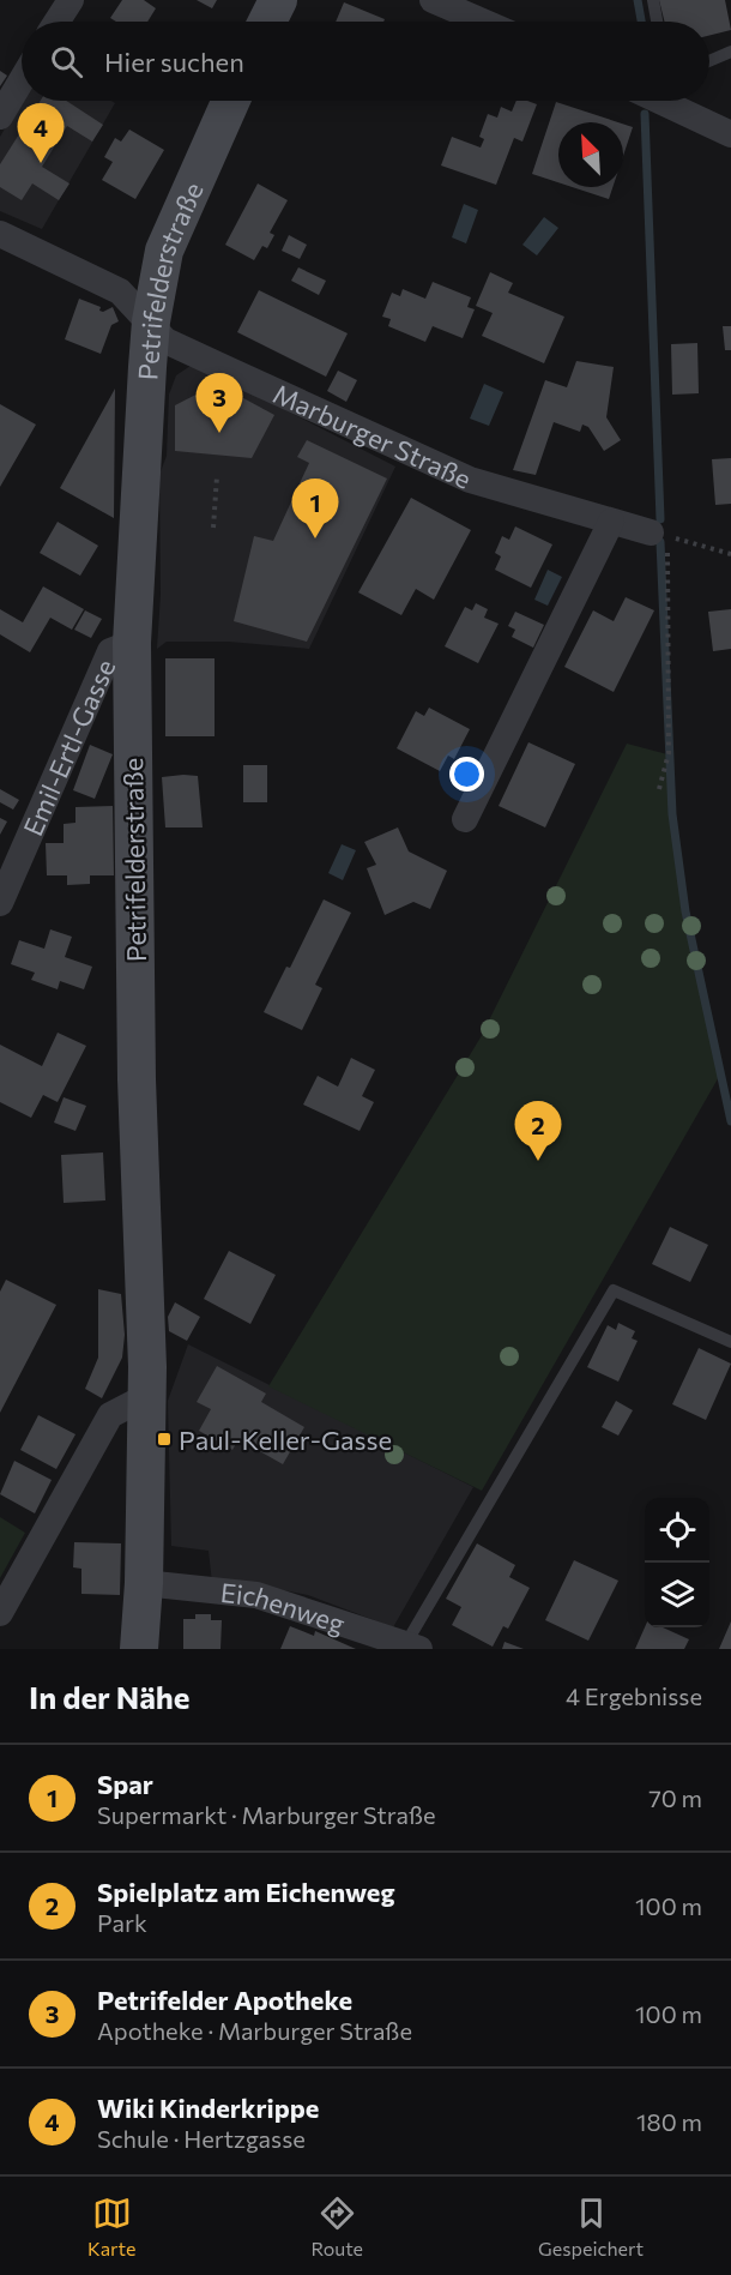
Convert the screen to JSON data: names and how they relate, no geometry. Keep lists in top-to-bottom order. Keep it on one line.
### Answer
{"streets":{"main road":["Petrifelderstraße"],"street":["Marburger Straße","Emil-Ertl-Gasse","Eichenweg"]},"crossings":[["Petrifelderstraße","Marburger Straße"],["Petrifelderstraße","Emil-Ertl-Gasse"],["Petrifelderstraße","Eichenweg"]],"places":{"transit":["Paul-Keller-Gasse"]},"north":"top left","page":{"search":"Hier suchen","pins":["4","3","1","2"],"heading":["In der Nähe","4 Ergebnisse"],"list":[{"mark":"1","name":"Spar","note":"Supermarkt · Marburger Straße","value":"70 m"},{"mark":"2","name":"Spielplatz am Eichenweg","note":"Park","value":"100 m"},{"mark":"3","name":"Petrifelder Apotheke","note":"Apotheke · Marburger Straße","value":"100 m"},{"mark":"4","name":"Wiki Kinderkrippe","note":"Schule · Hertzgasse","value":"180 m"}],"nav":["Karte","Route","Gespeichert"]}}
